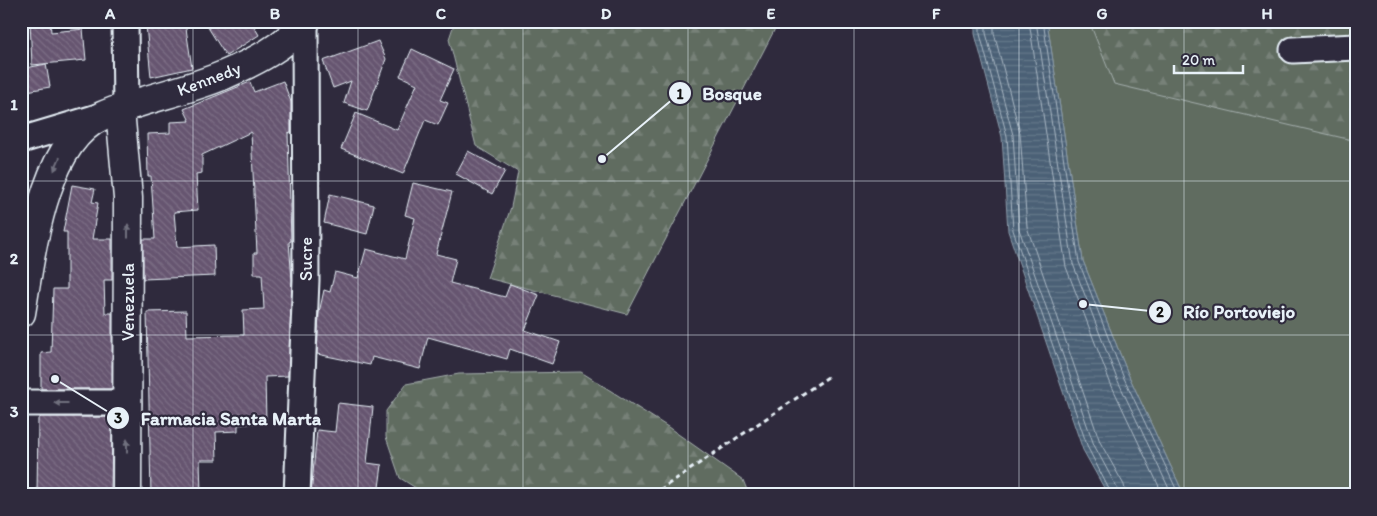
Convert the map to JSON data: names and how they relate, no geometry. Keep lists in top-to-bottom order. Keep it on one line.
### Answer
{"streets":{"street":["Kennedy","Sucre","Venezuela"]},"crossings":[["Kennedy","Sucre"],["Kennedy","Venezuela"]],"one_way":["Venezuela"],"places":["Bosque","Río Portoviejo","Farmacia Santa Marta"],"scale_bar":"20 m","grid":{"columns":["A","B","C","D","E","F","G","H"],"rows":["1","2","3"]}}
